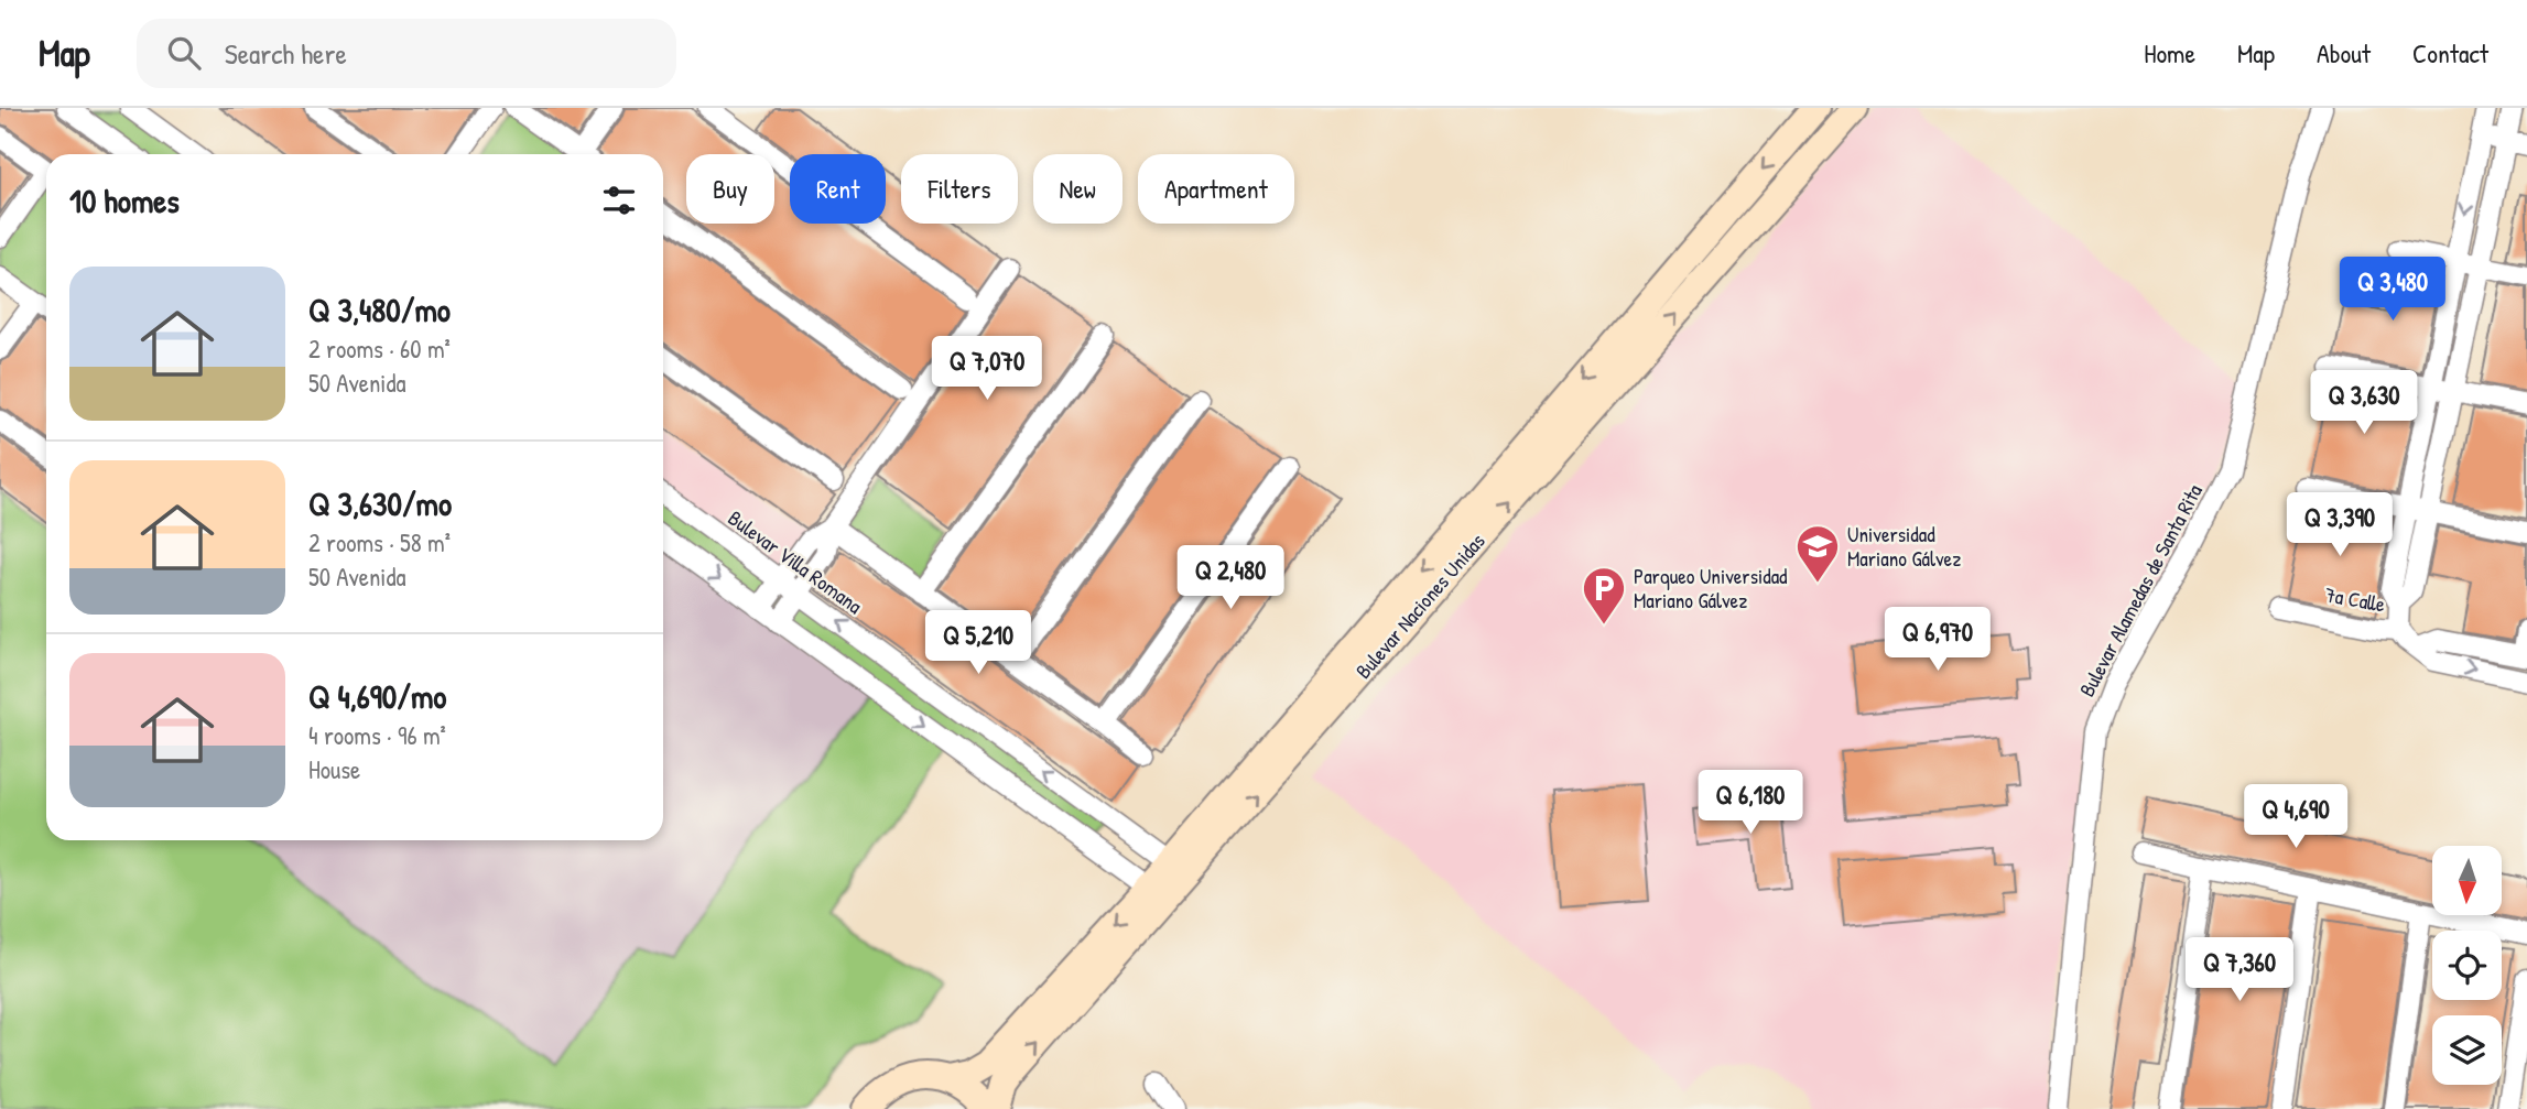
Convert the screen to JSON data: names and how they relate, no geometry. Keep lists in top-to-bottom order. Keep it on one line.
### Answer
{"streets":{"main road":["Bulevar Naciones Unidas"],"street":["Bulevar Villa Romana","Bulevar Alamedas de Santa Rita","7a Calle"]},"crossings":[["Bulevar Villa Romana","Bulevar Naciones Unidas"]],"places":{"school or university":["Universidad Mariano Gálvez"],"parking":["Parqueo Universidad Mariano Gálvez"]},"north":"bottom","page":{"header":"Map","search":"Search here","nav":["Home","Map","About","Contact"],"chip":["Buy","Rent","Filters","New","Apartment"],"heading":"10 homes","list":[{"name":"Q 3,480/mo","note":"2 rooms · 60 m² · 50 Avenida"},{"name":"Q 3,630/mo","note":"2 rooms · 58 m² · 50 Avenida"},{"name":"Q 4,690/mo","note":"4 rooms · 96 m² · House"}],"price":["Q 3,480","Q 7,070","Q 3,630","Q 3,390","Q 2,480","Q 6,970","Q 5,210","Q 6,180","Q 4,690","Q 7,360"]}}
